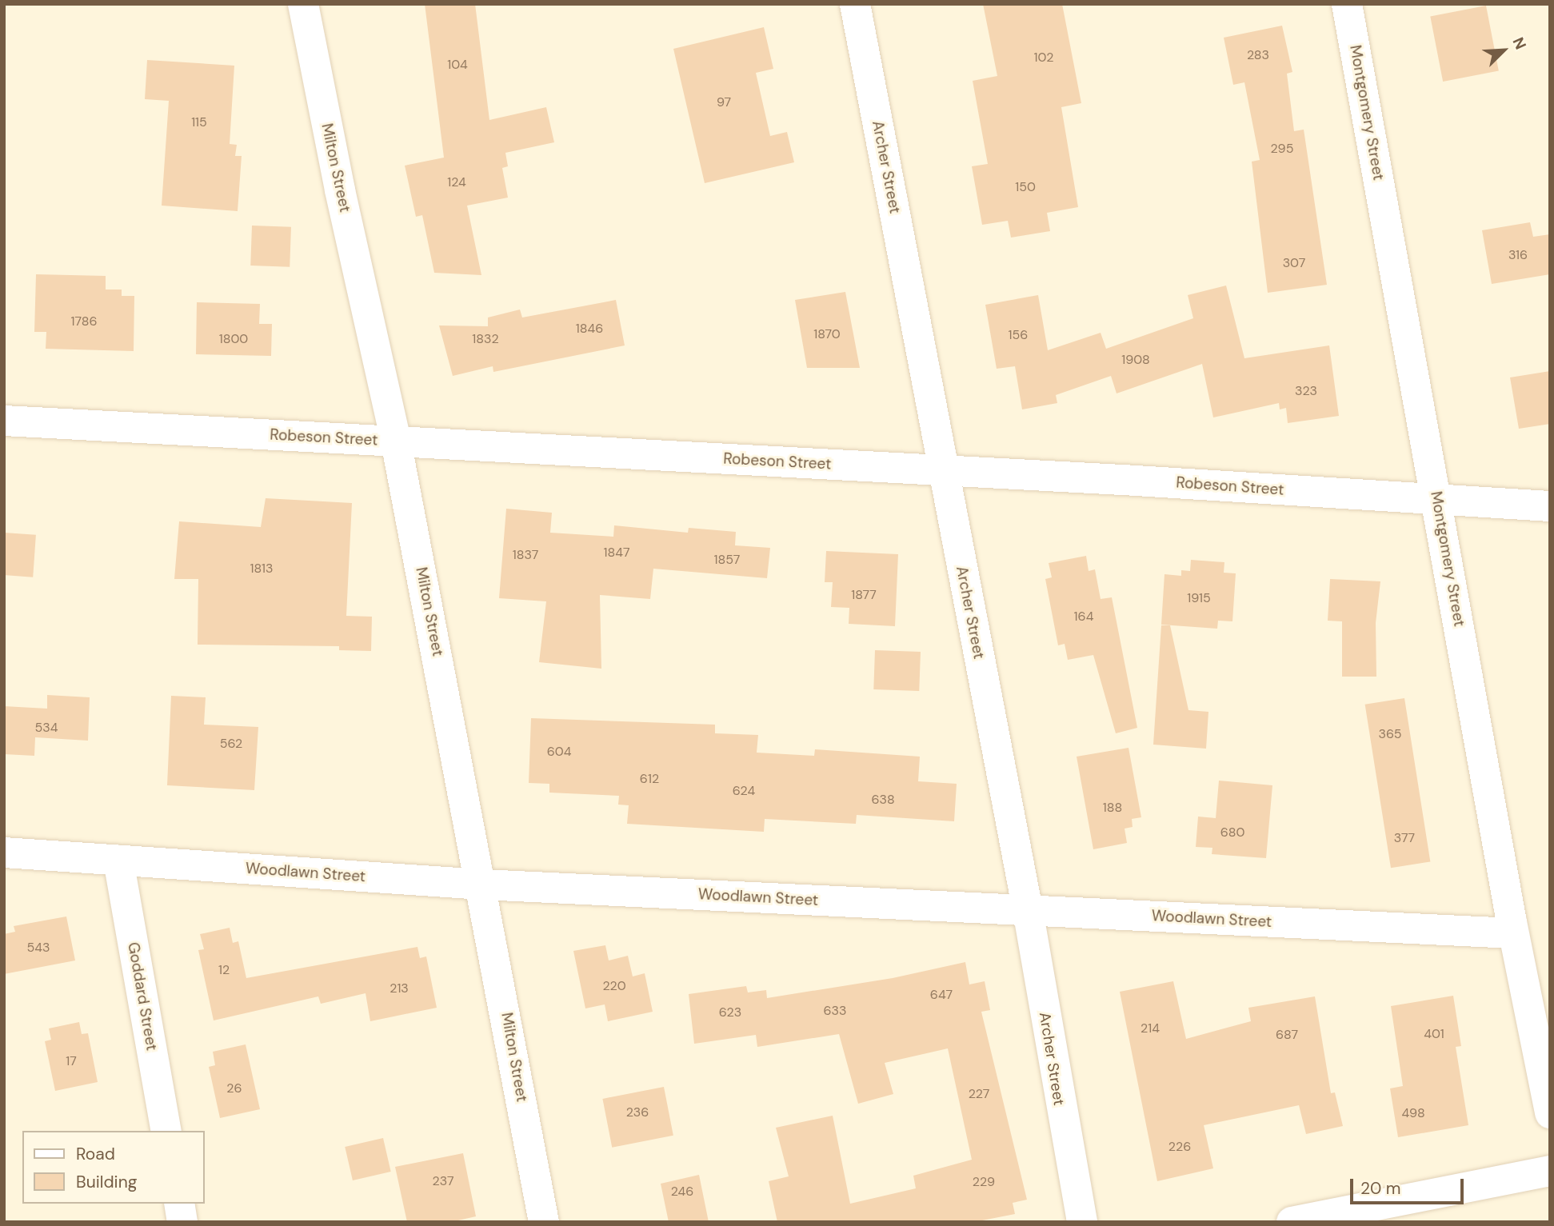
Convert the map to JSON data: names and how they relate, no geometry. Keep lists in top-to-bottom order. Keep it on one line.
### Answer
{"streets":{"street":["Montgomery Street","Archer Street","Milton Street","Robeson Street","Woodlawn Street","Goddard Street"]},"crossings":[["Montgomery Street","Robeson Street"],["Montgomery Street","Woodlawn Street"],["Archer Street","Robeson Street"],["Archer Street","Woodlawn Street"],["Milton Street","Robeson Street"],["Milton Street","Woodlawn Street"],["Woodlawn Street","Goddard Street"]],"house_numbers":["283","102","104","97","115","295","124","150","316","307","1786","1846","1870","156","1800","1832","1908","323","1847","1837","1857","1813","1877","1915","164","534","365","562","604","612","624","638","188","680","377","543","12","220","213","647","633","623","214","401","687","17","26","227","236","498","226","237","229","246"],"legend":["Road","Building"],"scale_bar":"20 m","north":"top right"}
